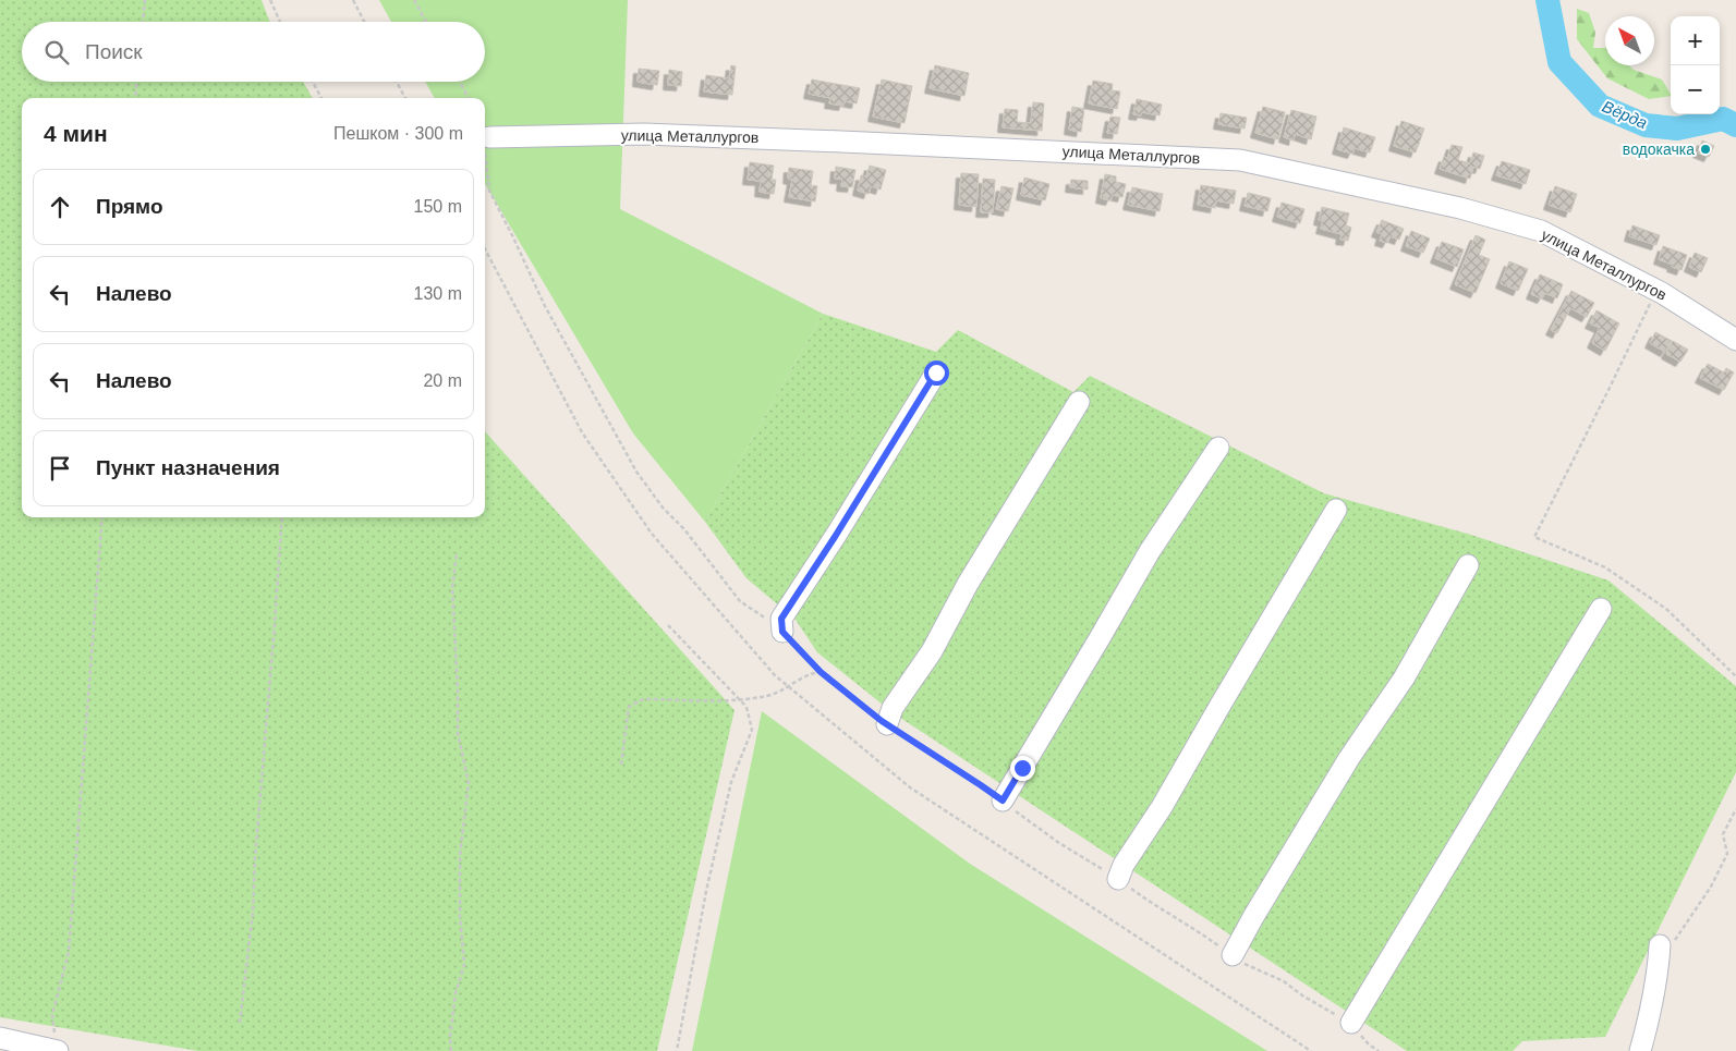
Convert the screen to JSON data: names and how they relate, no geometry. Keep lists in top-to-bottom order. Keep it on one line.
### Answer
{"streets":{"street":["улица Металлургов"]},"water":["Вёрда"],"places":["водокачка"],"north":"top left","page":{"map_buttons":["+","−"],"search":"Поиск","heading":["4 мин","Пешком · 300 m"],"list":[["Прямо","150 m"],["Налево","130 m"],["Налево","20 m"],"Пункт назначения"]}}
